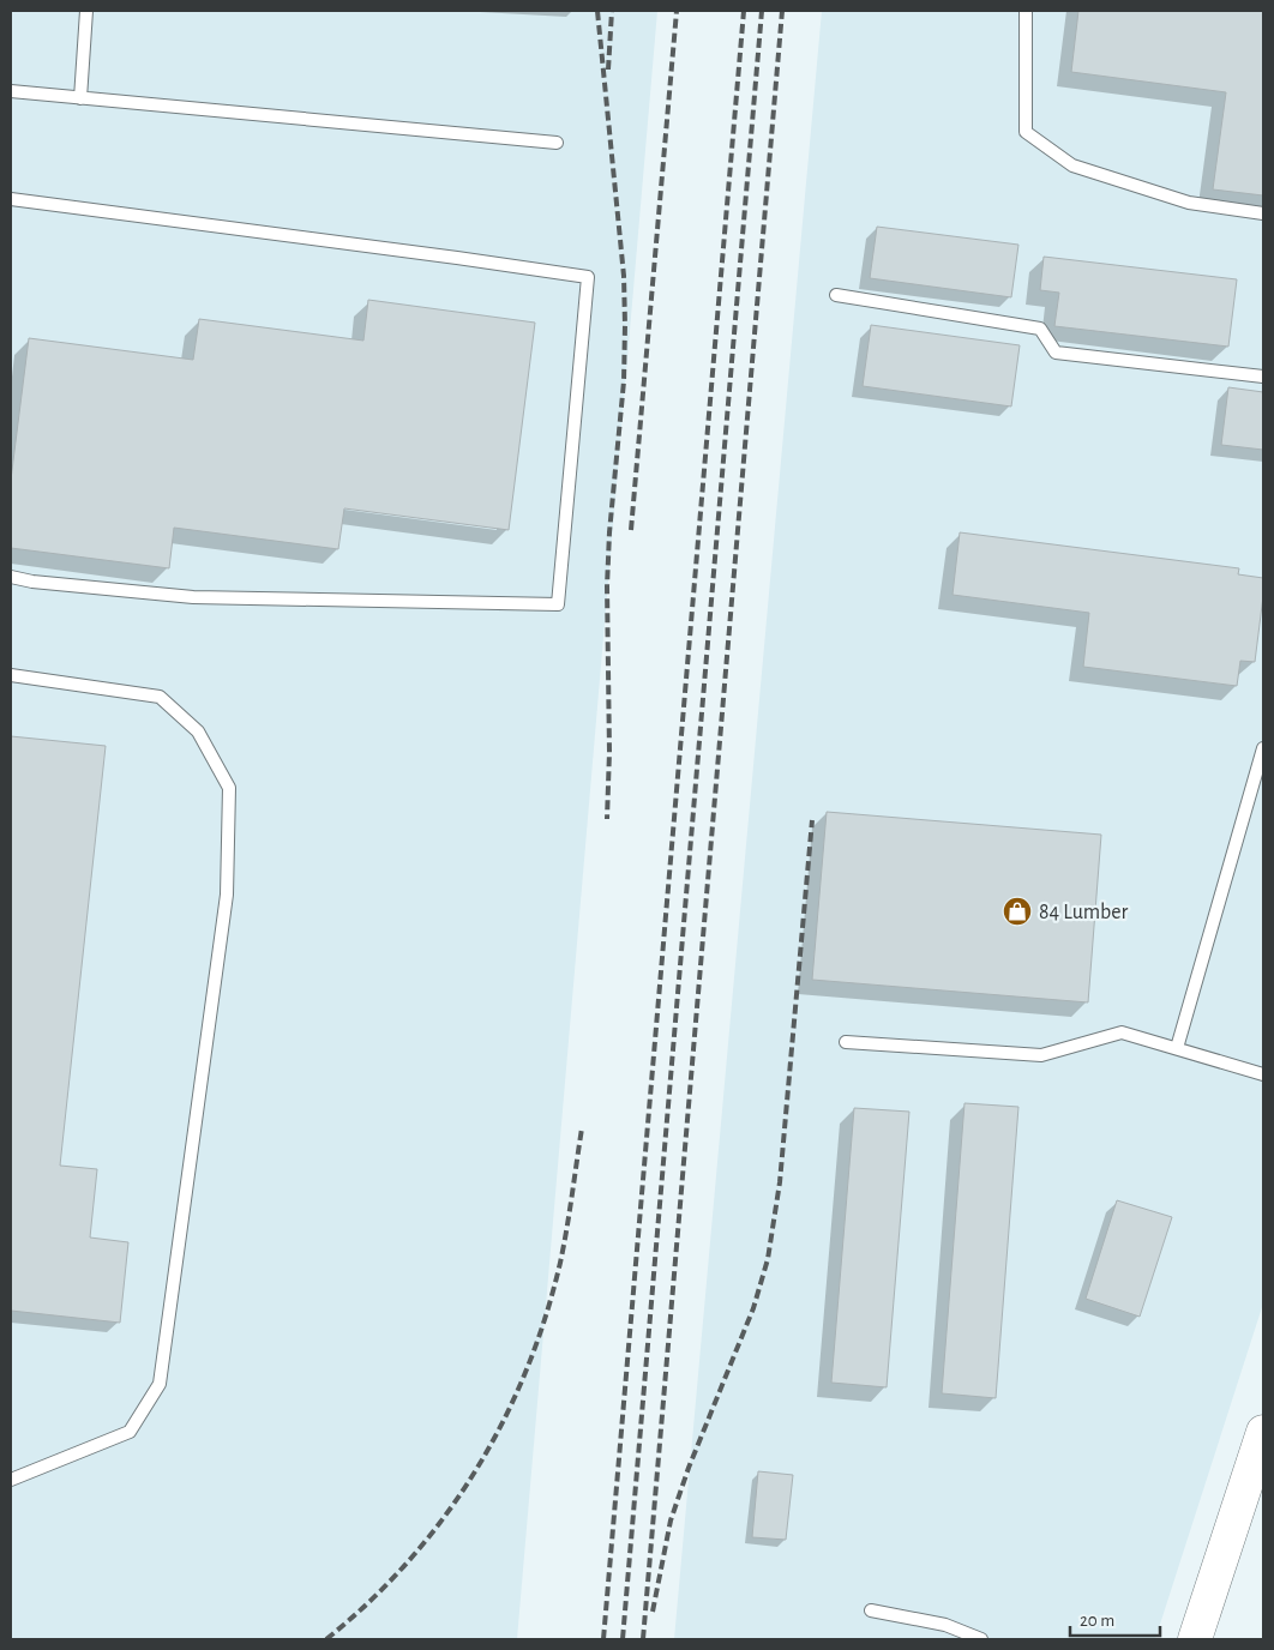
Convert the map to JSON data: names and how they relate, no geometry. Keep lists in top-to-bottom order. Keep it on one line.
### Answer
{"places":{"shop":["84 Lumber"]},"scale_bar":"20 m"}
